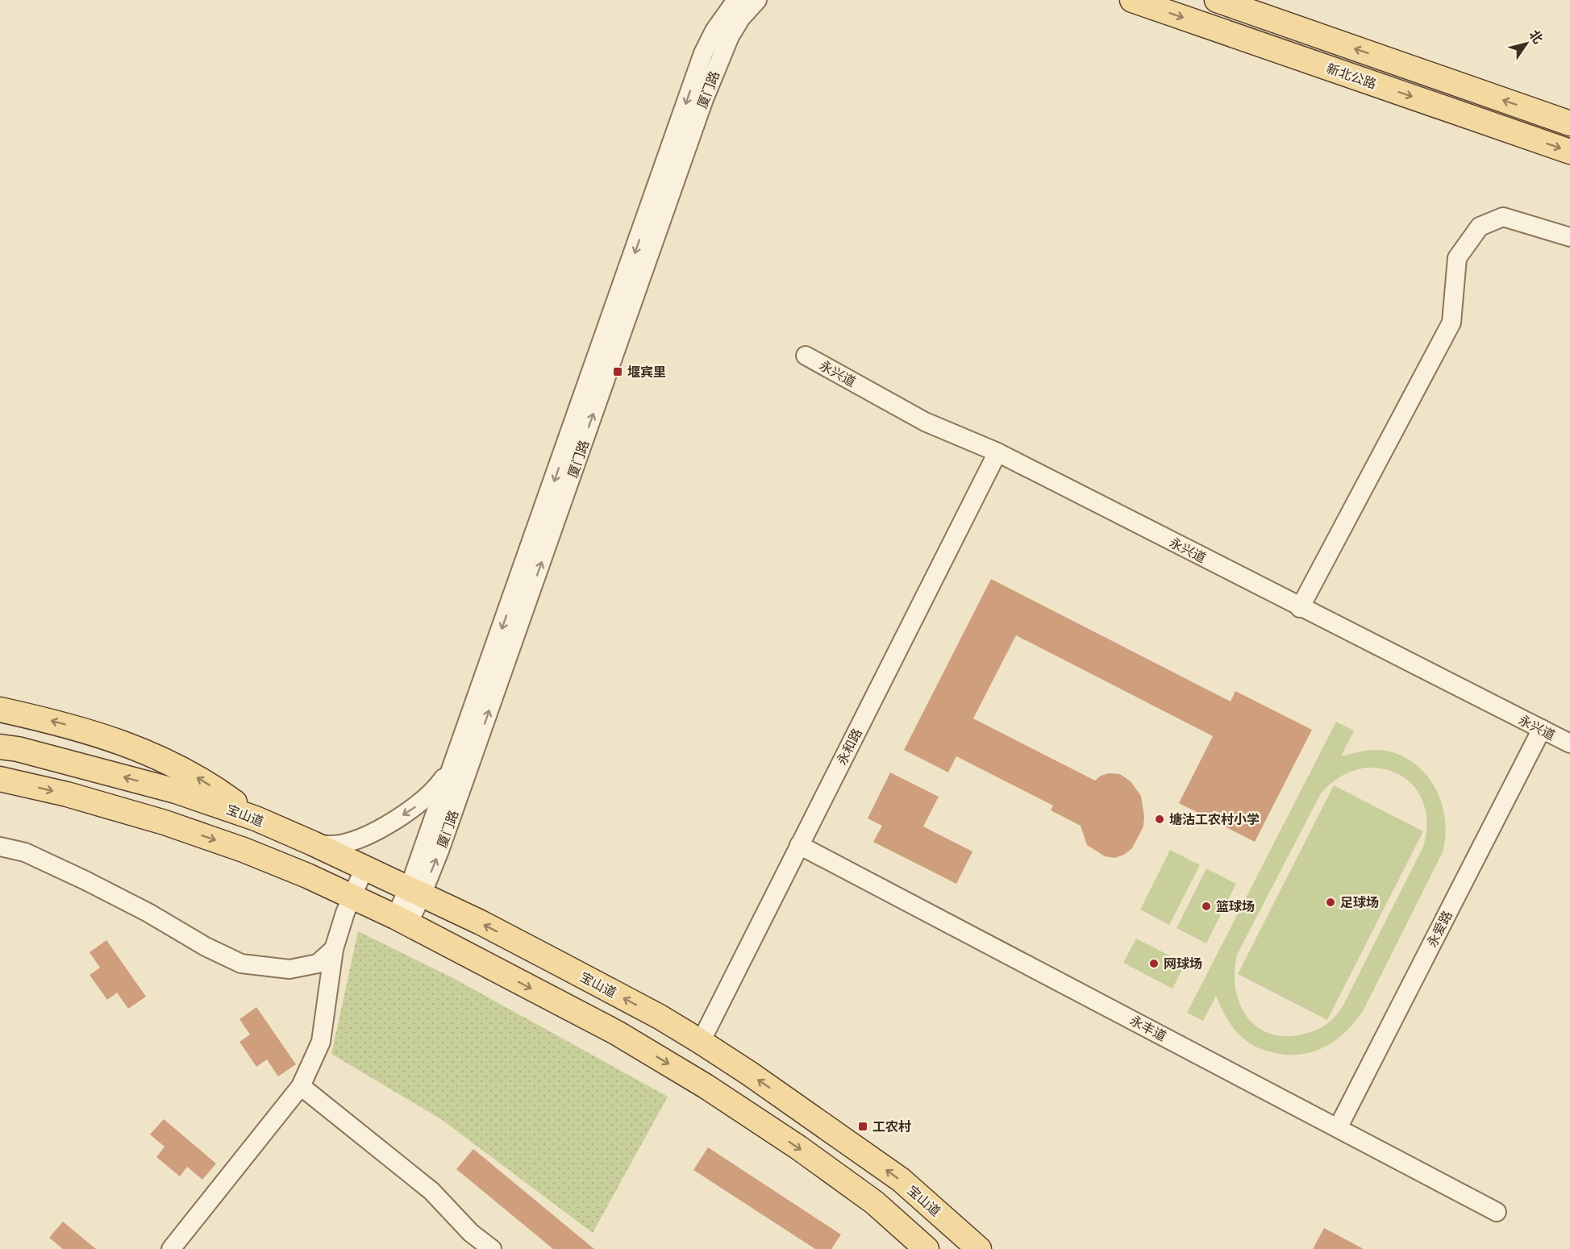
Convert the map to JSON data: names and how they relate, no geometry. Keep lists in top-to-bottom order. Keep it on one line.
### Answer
{"streets":{"main road":["新北公路","宝山道"],"street":["厦门路","永兴道","永和路","永爱路","永丰道"]},"crossings":[["厦门路","宝山道"],["永兴道","永和路"],["永兴道","永爱路"],["永和路","宝山道"],["永和路","永丰道"],["永爱路","永丰道"]],"places":{"transit":["堰宾里","工农村"],"other":["塘沽工农村小学","足球场","篮球场","网球场"]},"north":"top right"}
